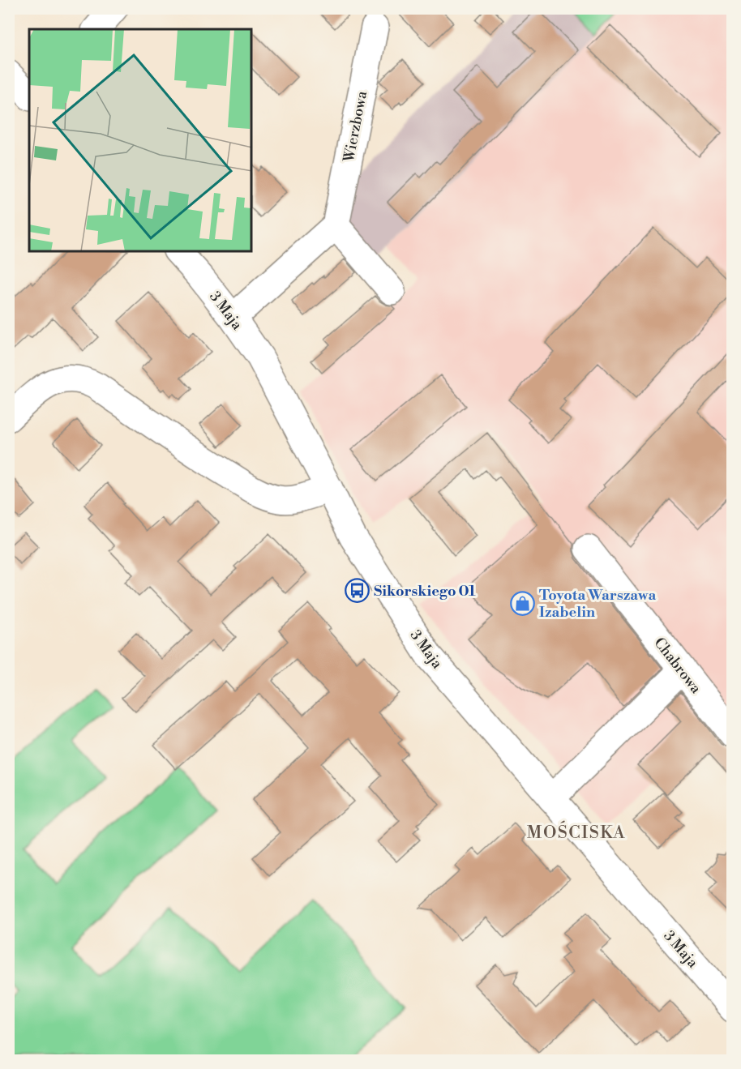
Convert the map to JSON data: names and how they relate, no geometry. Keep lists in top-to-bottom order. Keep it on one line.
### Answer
{"streets":{"main road":["Wierzbowa","3 Maja","Chabrowa"]},"districts":["MOŚCISKA"],"places":{"bus stop":["Sikorskiego 01"],"shop":["Toyota Warszawa Izabelin"]}}
